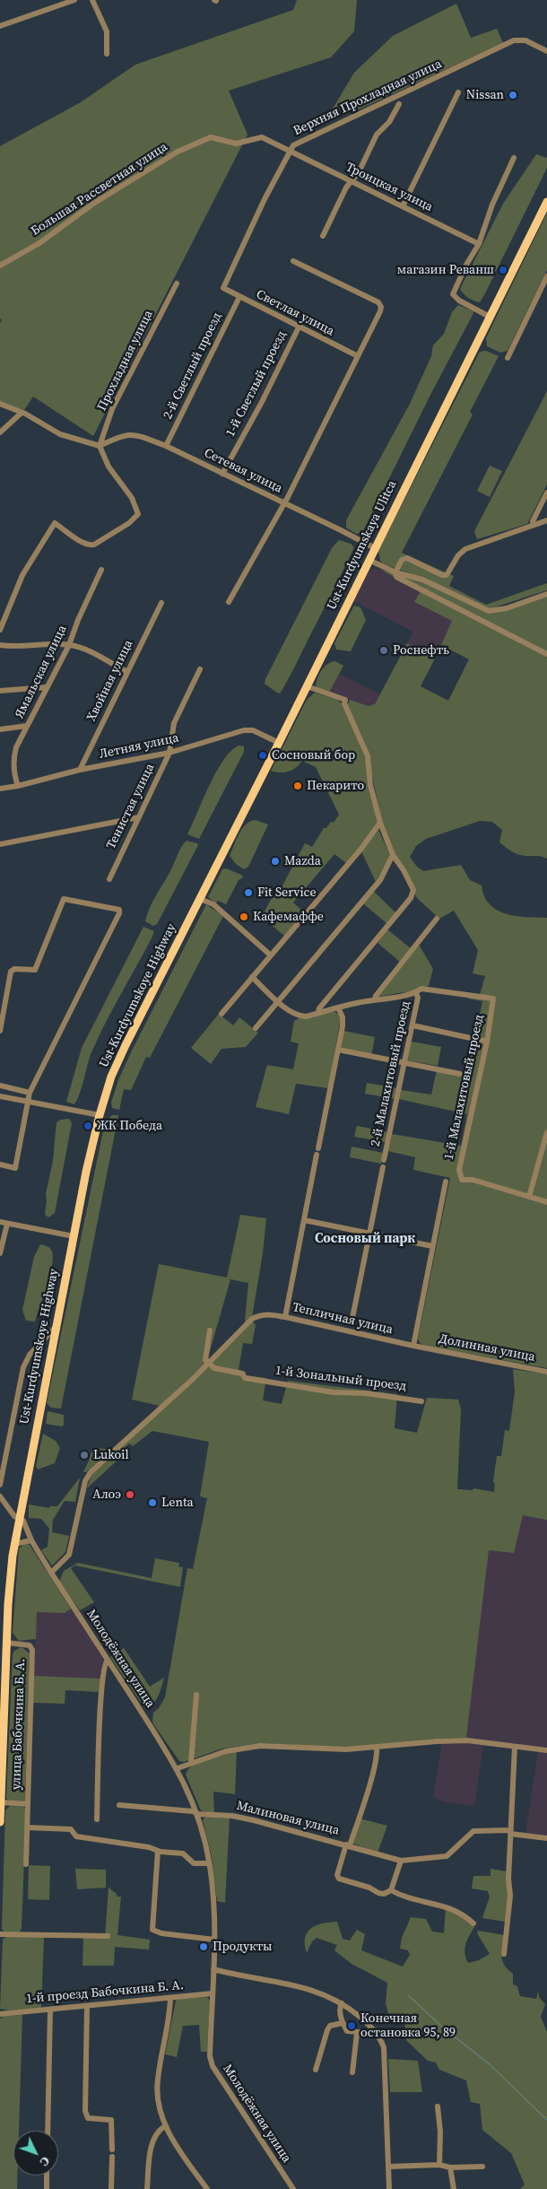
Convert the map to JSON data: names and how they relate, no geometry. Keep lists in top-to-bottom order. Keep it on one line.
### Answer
{"streets":{"main road":["Ust-Kurdyumskaya Ulitca","Ust-Kurdyumskoye Highway"],"street":["Верхняя Прохладная улица","Троицкая улица","Большая Рассветная улица","Светлая улица","Прохладная улица","2-й Светлый проезд","1-й Светлый проезд","Сетевая улица","Ямальская улица","Хвойная улица","Летняя улица","Тенистая улица","2-й Малахитовый проезд","1-й Малахитовый проезд","Тепличная улица","Долинная улица","1-й Зональный проезд","Молодёжная улица","улица Бабочкина Б. А.","Малиновая улица","1-й проезд Бабочкина Б. А."]},"crossings":[["Верхняя Прохладная улица","Троицкая улица"],["Верхняя Прохладная улица","Большая Рассветная улица"],["Верхняя Прохладная улица","Светлая улица"],["Троицкая улица","Большая Рассветная улица"],["Светлая улица","2-й Светлый проезд"],["Светлая улица","1-й Светлый проезд"],["Прохладная улица","Сетевая улица"],["2-й Светлый проезд","Сетевая улица"],["1-й Светлый проезд","Сетевая улица"],["Сетевая улица","Ust-Kurdyumskaya Ulitca"],["Ust-Kurdyumskaya Ulitca","Летняя улица"],["Ust-Kurdyumskaya Ulitca","Ust-Kurdyumskoye Highway"],["Ямальская улица","Летняя улица"],["Хвойная улица","Летняя улица"],["Летняя улица","Тенистая улица"],["Ust-Kurdyumskoye Highway","Молодёжная улица"],["Ust-Kurdyumskoye Highway","улица Бабочкина Б. А."],["2-й Малахитовый проезд","1-й Малахитовый проезд"],["Тепличная улица","Долинная улица"],["Тепличная улица","1-й Зональный проезд"],["Молодёжная улица","Малиновая улица"],["Молодёжная улица","1-й проезд Бабочкина Б. А."]],"districts":["Сосновый парк"],"places":["Nissan","магазин Реванш","Роснефть","Сосновый бор","Пекарито","Mazda","Fit Service","Кафемаффе","ЖК Победа","Lukoil","Алоэ","Lenta","Продукты","Конечная остановка 95, 89"],"north":"bottom right"}
